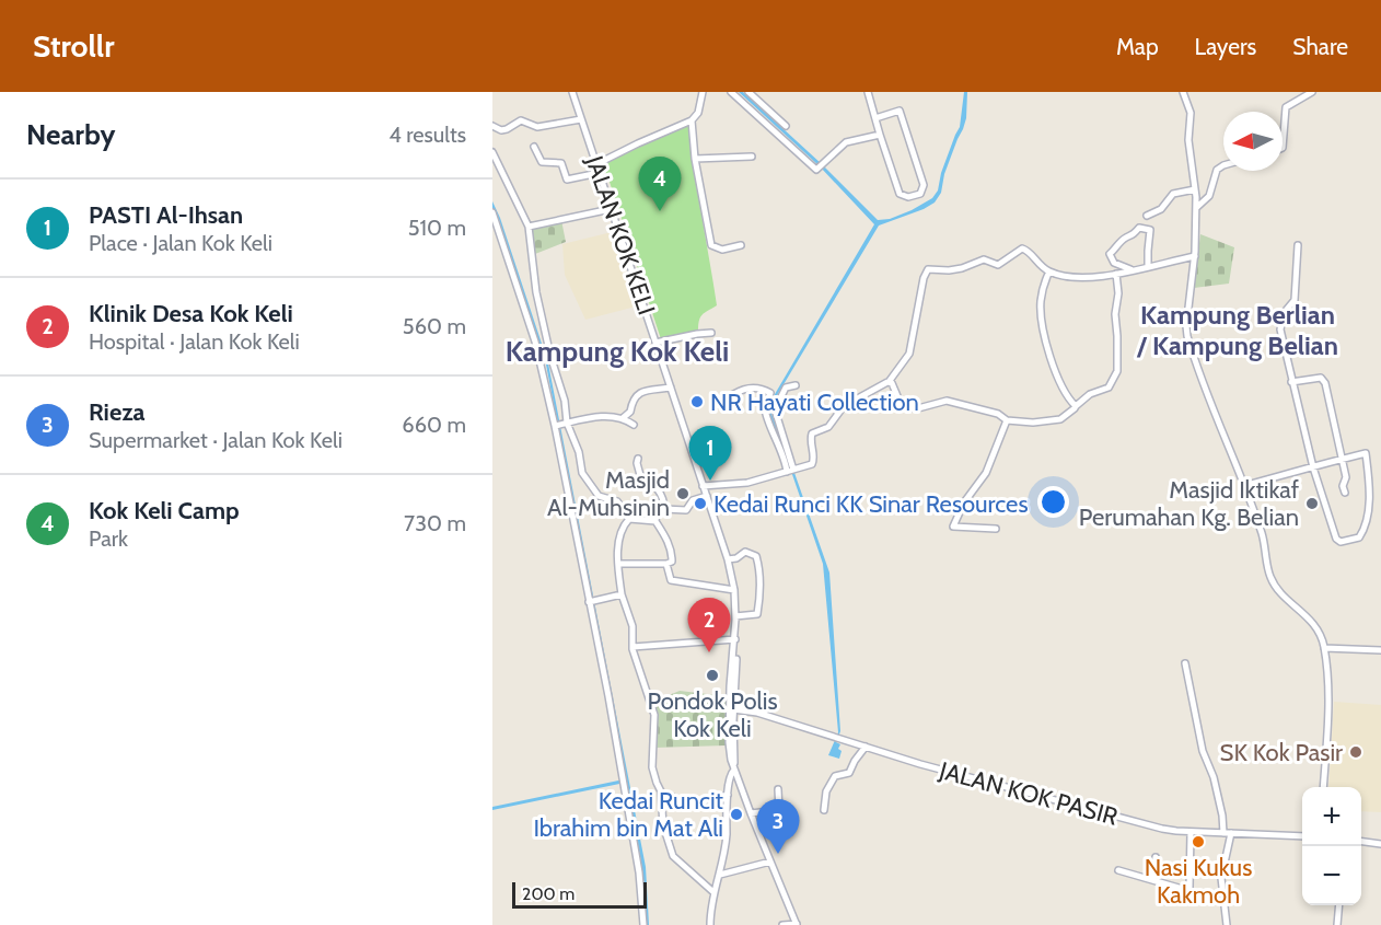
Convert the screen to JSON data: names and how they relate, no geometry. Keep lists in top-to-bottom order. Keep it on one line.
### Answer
{"streets":{"street":["JALAN KOK KELI","JALAN KOK PASIR"]},"crossings":[["JALAN KOK KELI","JALAN KOK PASIR"]],"districts":["Kampung Berlian / Kampung Belian","Kampung Kok Keli"],"places":["NR Hayati Collection","Masjid Al-Muhsinin","Kedai Runci KK Sinar Resources","Masjid Iktikaf Perumahan Kg. Belian","Pondok Polis Kok Keli","SK Kok Pasir","Kedai Runcit Ibrahim bin Mat Ali","Nasi Kukus Kakmoh"],"scale_bar":"200 m","north":"left","page":{"header":"Strollr","nav":["Map","Layers","Share"],"heading":["Nearby","4 results"],"pins":["4","1","2","3"],"list":[{"mark":"1","name":"PASTI Al-Ihsan","note":"Place · Jalan Kok Keli","value":"510 m"},{"mark":"2","name":"Klinik Desa Kok Keli","note":"Hospital · Jalan Kok Keli","value":"560 m"},{"mark":"3","name":"Rieza","note":"Supermarket · Jalan Kok Keli","value":"660 m"},{"mark":"4","name":"Kok Keli Camp","note":"Park","value":"730 m"}],"map_buttons":["+","−"],"scale":"200 m"}}
